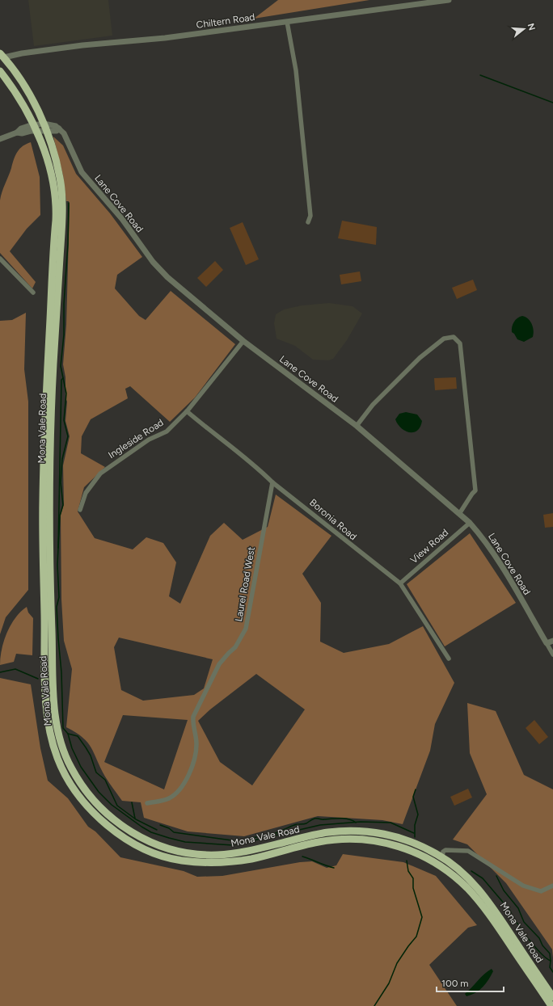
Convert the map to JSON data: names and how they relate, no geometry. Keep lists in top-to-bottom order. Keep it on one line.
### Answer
{"streets":{"highway":["Mona Vale Road"],"street":["Chiltern Road","Lane Cove Road","Ingleside Road","Boronia Road","View Road","Laurel Road West"]},"crossings":[["Chiltern Road","Mona Vale Road"],["Lane Cove Road","Mona Vale Road"],["Lane Cove Road","Ingleside Road"],["Lane Cove Road","View Road"],["Ingleside Road","Boronia Road"],["Boronia Road","View Road"],["Boronia Road","Laurel Road West"]],"scale_bar":"100 m","north":"right"}
